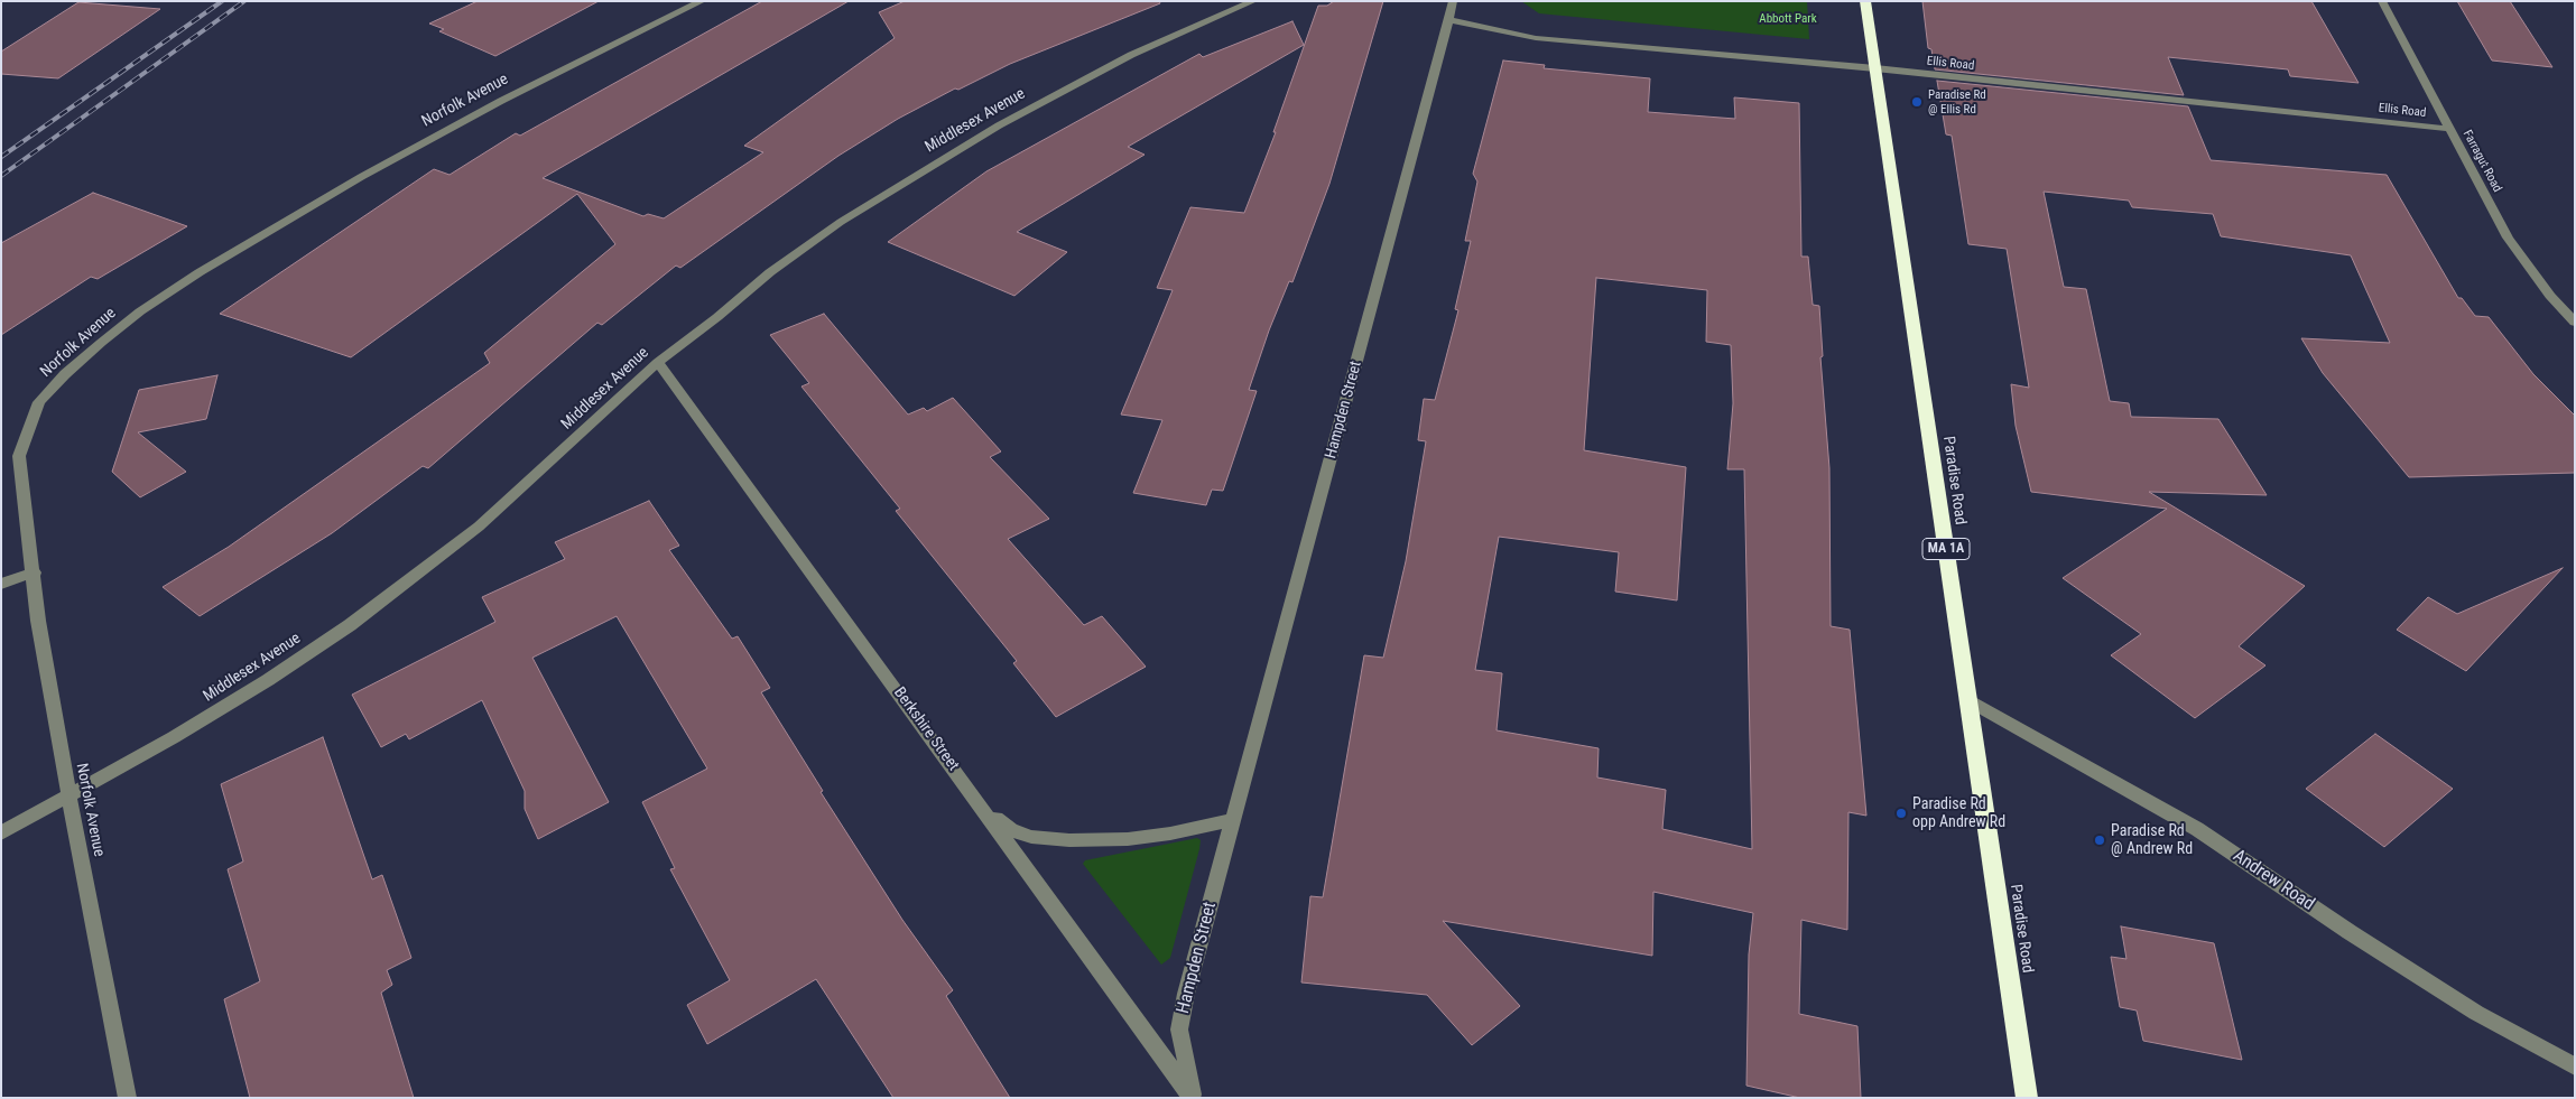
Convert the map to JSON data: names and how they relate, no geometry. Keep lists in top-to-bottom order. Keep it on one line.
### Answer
{"streets":{"highway":["Paradise Road","MA 1A"],"street":["Ellis Road","Norfolk Avenue","Middlesex Avenue","Farragut Road","Hampden Street","Berkshire Street","Andrew Road"]},"crossings":[["Ellis Road","Farragut Road"],["Ellis Road","Hampden Street"],["Ellis Road","Paradise Road"],["Norfolk Avenue","Middlesex Avenue"],["Middlesex Avenue","Berkshire Street"],["Hampden Street","Berkshire Street"],["Paradise Road","Andrew Road"]],"parks":["Abbott Park"],"places":["Paradise Rd @ Ellis Rd","Paradise Rd opp Andrew Rd","Paradise Rd @ Andrew Rd"]}
